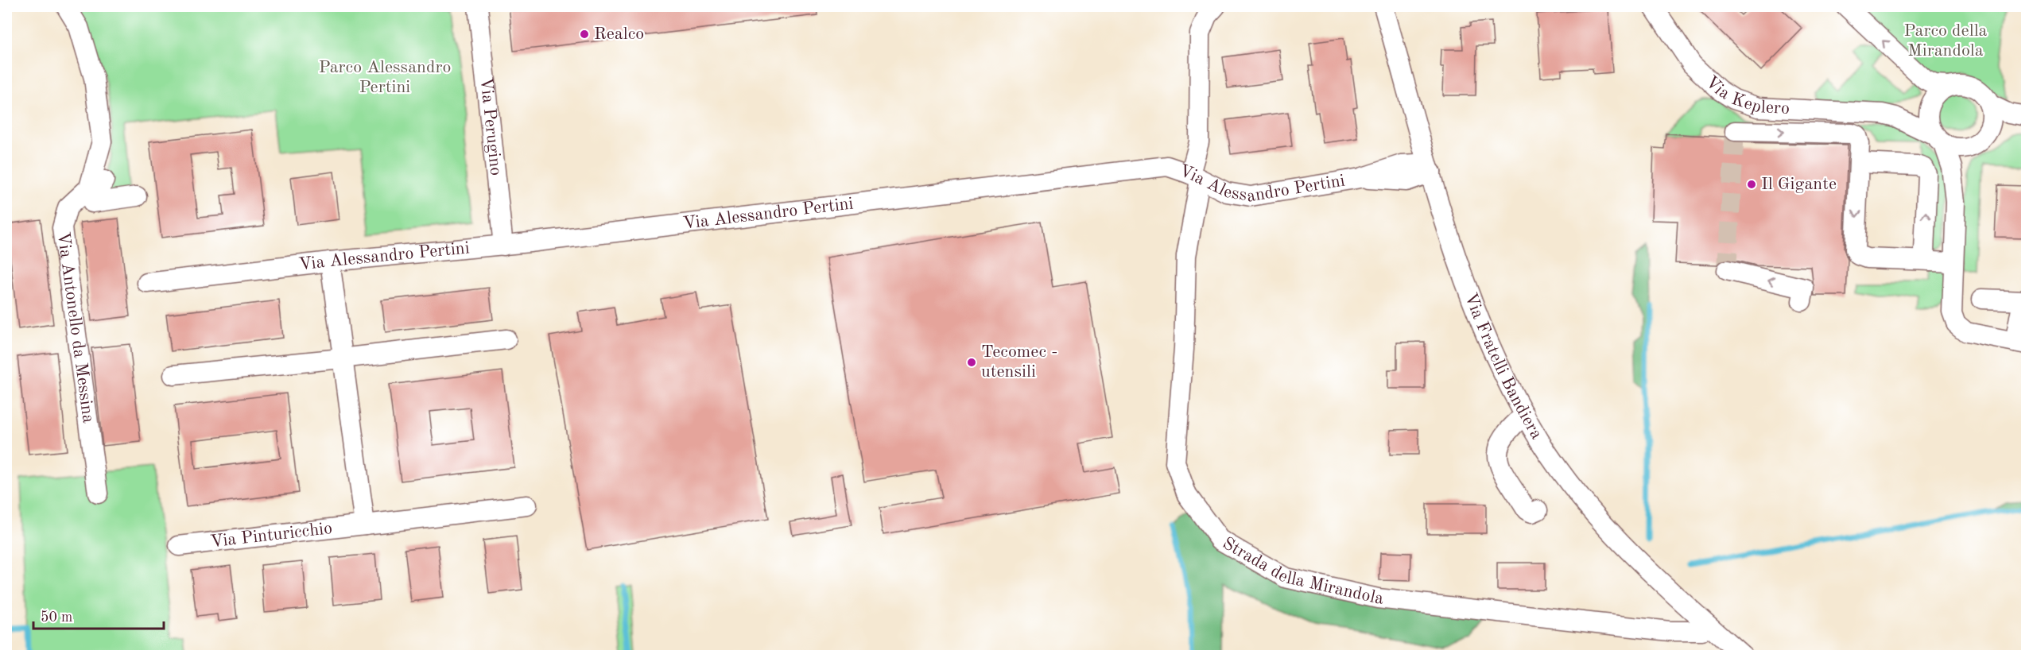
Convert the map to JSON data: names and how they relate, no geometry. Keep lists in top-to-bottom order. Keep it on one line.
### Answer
{"streets":{"street":["Via Keplero","Via Perugino","Via Alessandro Pertini","Via Antonello da Messina","Via Fratelli Bandiera","Via Pinturicchio","Strada della Mirandola"]},"crossings":[["Via Perugino","Via Alessandro Pertini"],["Via Alessandro Pertini","Via Fratelli Bandiera"],["Via Alessandro Pertini","Strada della Mirandola"]],"parks":["Parco della Mirandola","Parco Alessandro Pertini"],"places":["Realco","Il Gigante","Tecomec - utensili"],"scale_bar":"50 m"}
